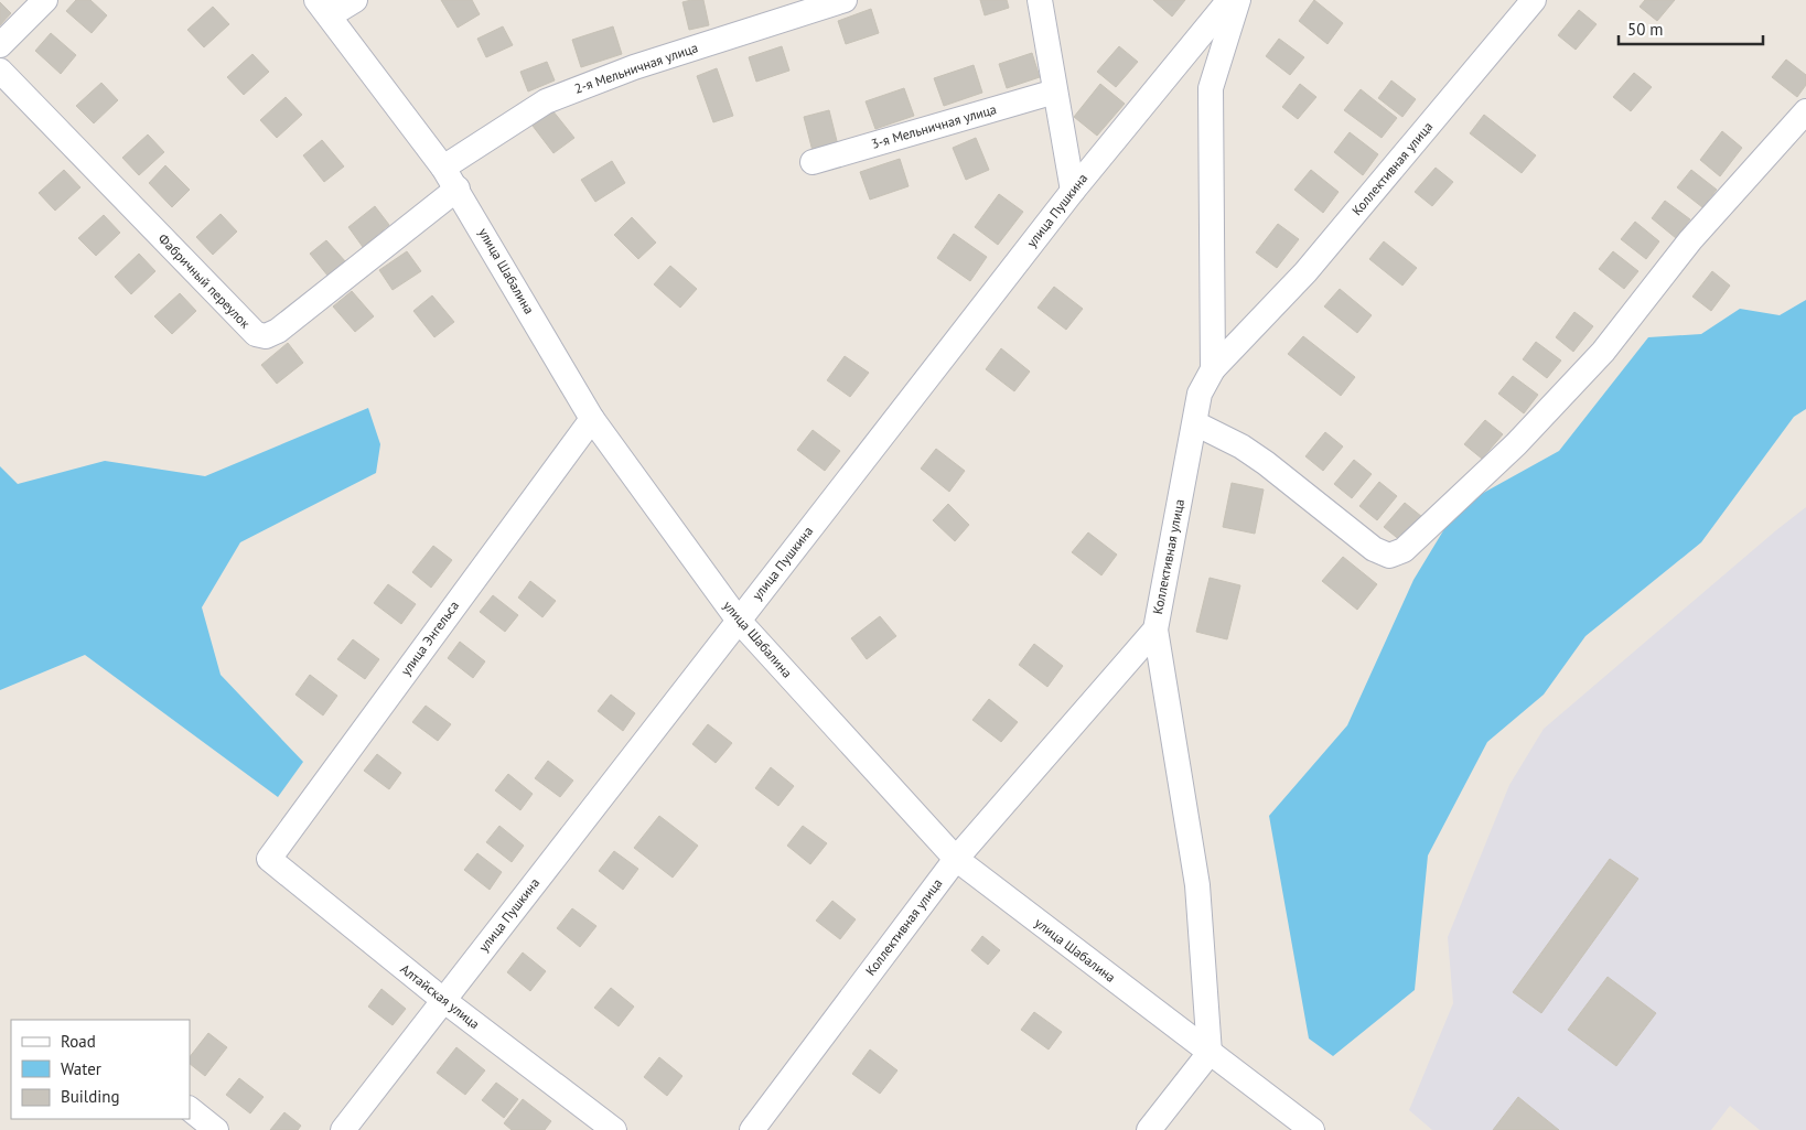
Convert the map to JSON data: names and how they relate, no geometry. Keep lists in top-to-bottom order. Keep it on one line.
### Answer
{"streets":{"street":["2-я Мельничная улица","3-я Мельничная улица","Коллективная улица","улица Пушкина","улица Шабалина","Фабричный переулок","улица Энгельса","Алтайская улица"]},"crossings":[["2-я Мельничная улица","улица Шабалина"],["Коллективная улица","улица Шабалина"],["улица Пушкина","улица Шабалина"],["улица Пушкина","Алтайская улица"],["улица Шабалина","Фабричный переулок"],["улица Шабалина","улица Энгельса"],["улица Энгельса","Алтайская улица"]],"legend":["Road","Water","Building"],"scale_bar":"50 m"}
